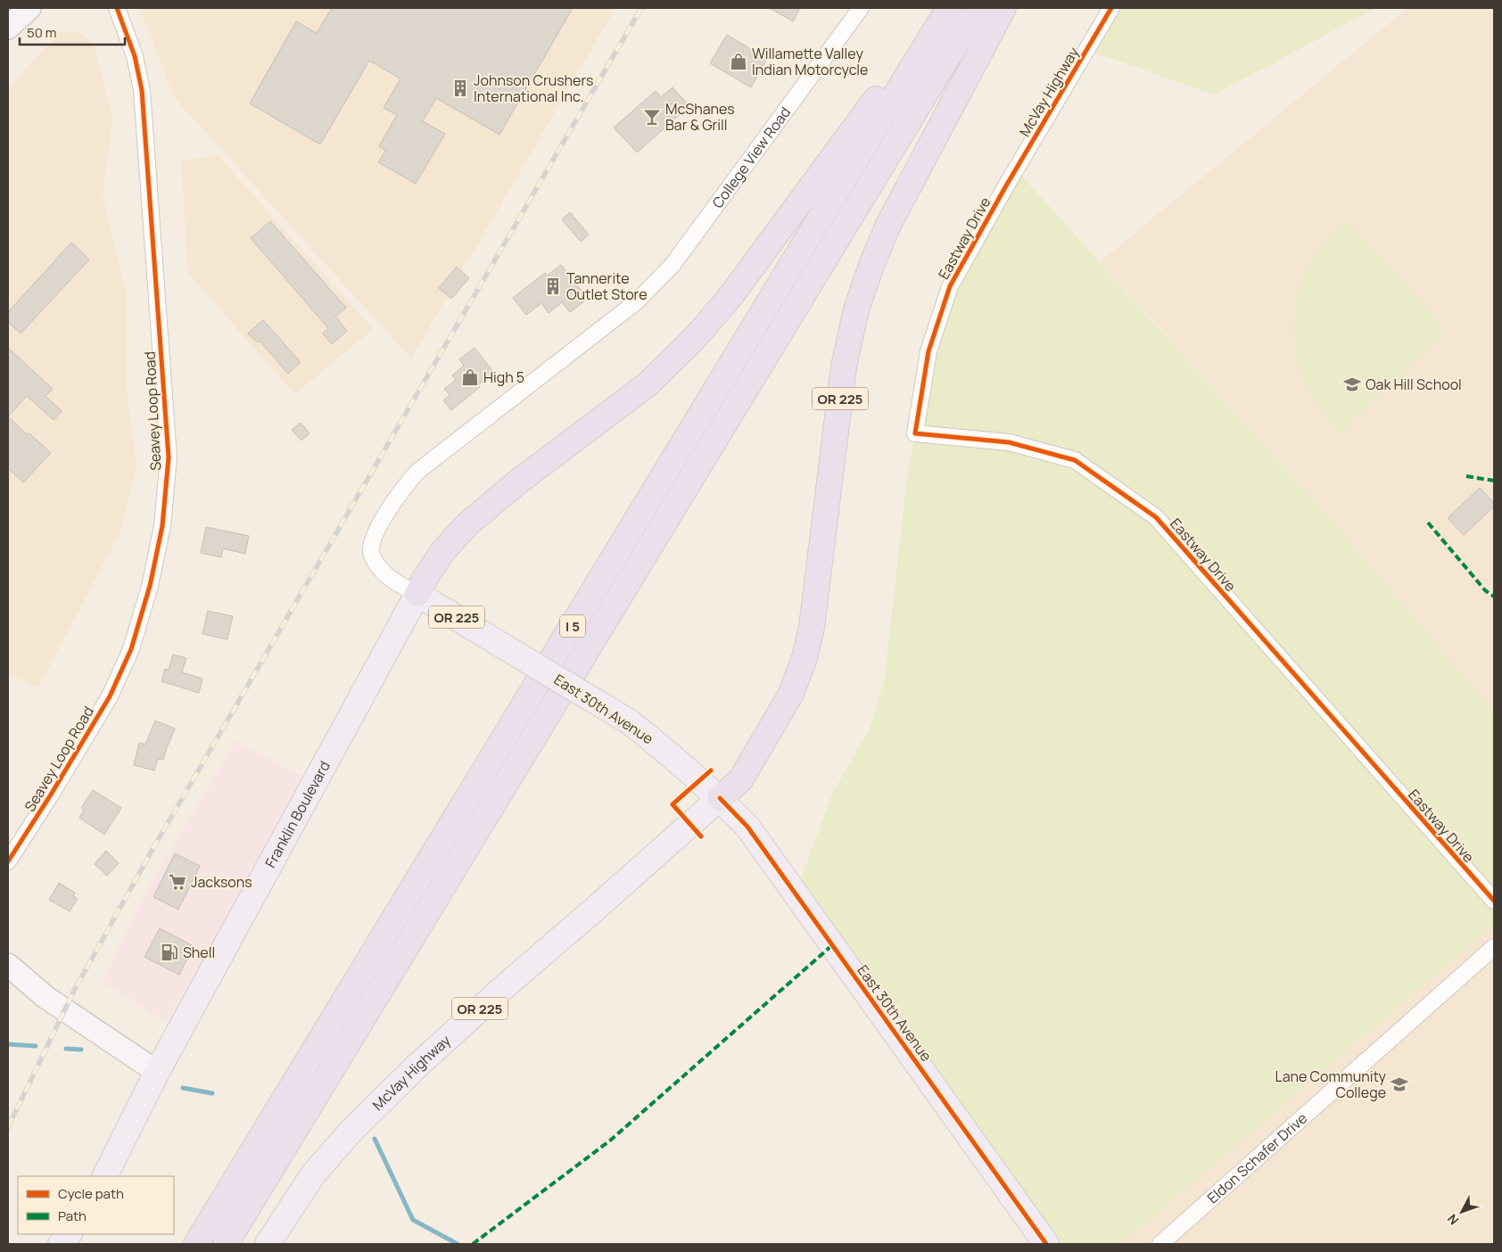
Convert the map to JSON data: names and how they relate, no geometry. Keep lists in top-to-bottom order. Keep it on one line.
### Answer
{"streets":{"highway":["OR 225","I 5"],"main road":["McVay Highway","East 30th Avenue","Franklin Boulevard"],"street":["College View Road","Eastway Drive","Seavey Loop Road","Eldon Schafer Drive"]},"crossings":[["McVay Highway","Eastway Drive"],["McVay Highway","OR 225"],["McVay Highway","East 30th Avenue"],["College View Road","OR 225"],["College View Road","East 30th Avenue"],["College View Road","Franklin Boulevard"],["OR 225","East 30th Avenue"],["OR 225","Franklin Boulevard"],["East 30th Avenue","Franklin Boulevard"]],"places":{"shop":["Willamette Valley Indian Motorcycle","High 5"],"building":["Johnson Crushers International Inc.","Tannerite Outlet Store"],"bar":["McShanes Bar & Grill"],"school or university":["Oak Hill School","Lane Community College"],"supermarket":["Jacksons"],"fuel station":["Shell"]},"legend":["Cycle path","Path"],"scale_bar":"50 m","north":"bottom left"}
